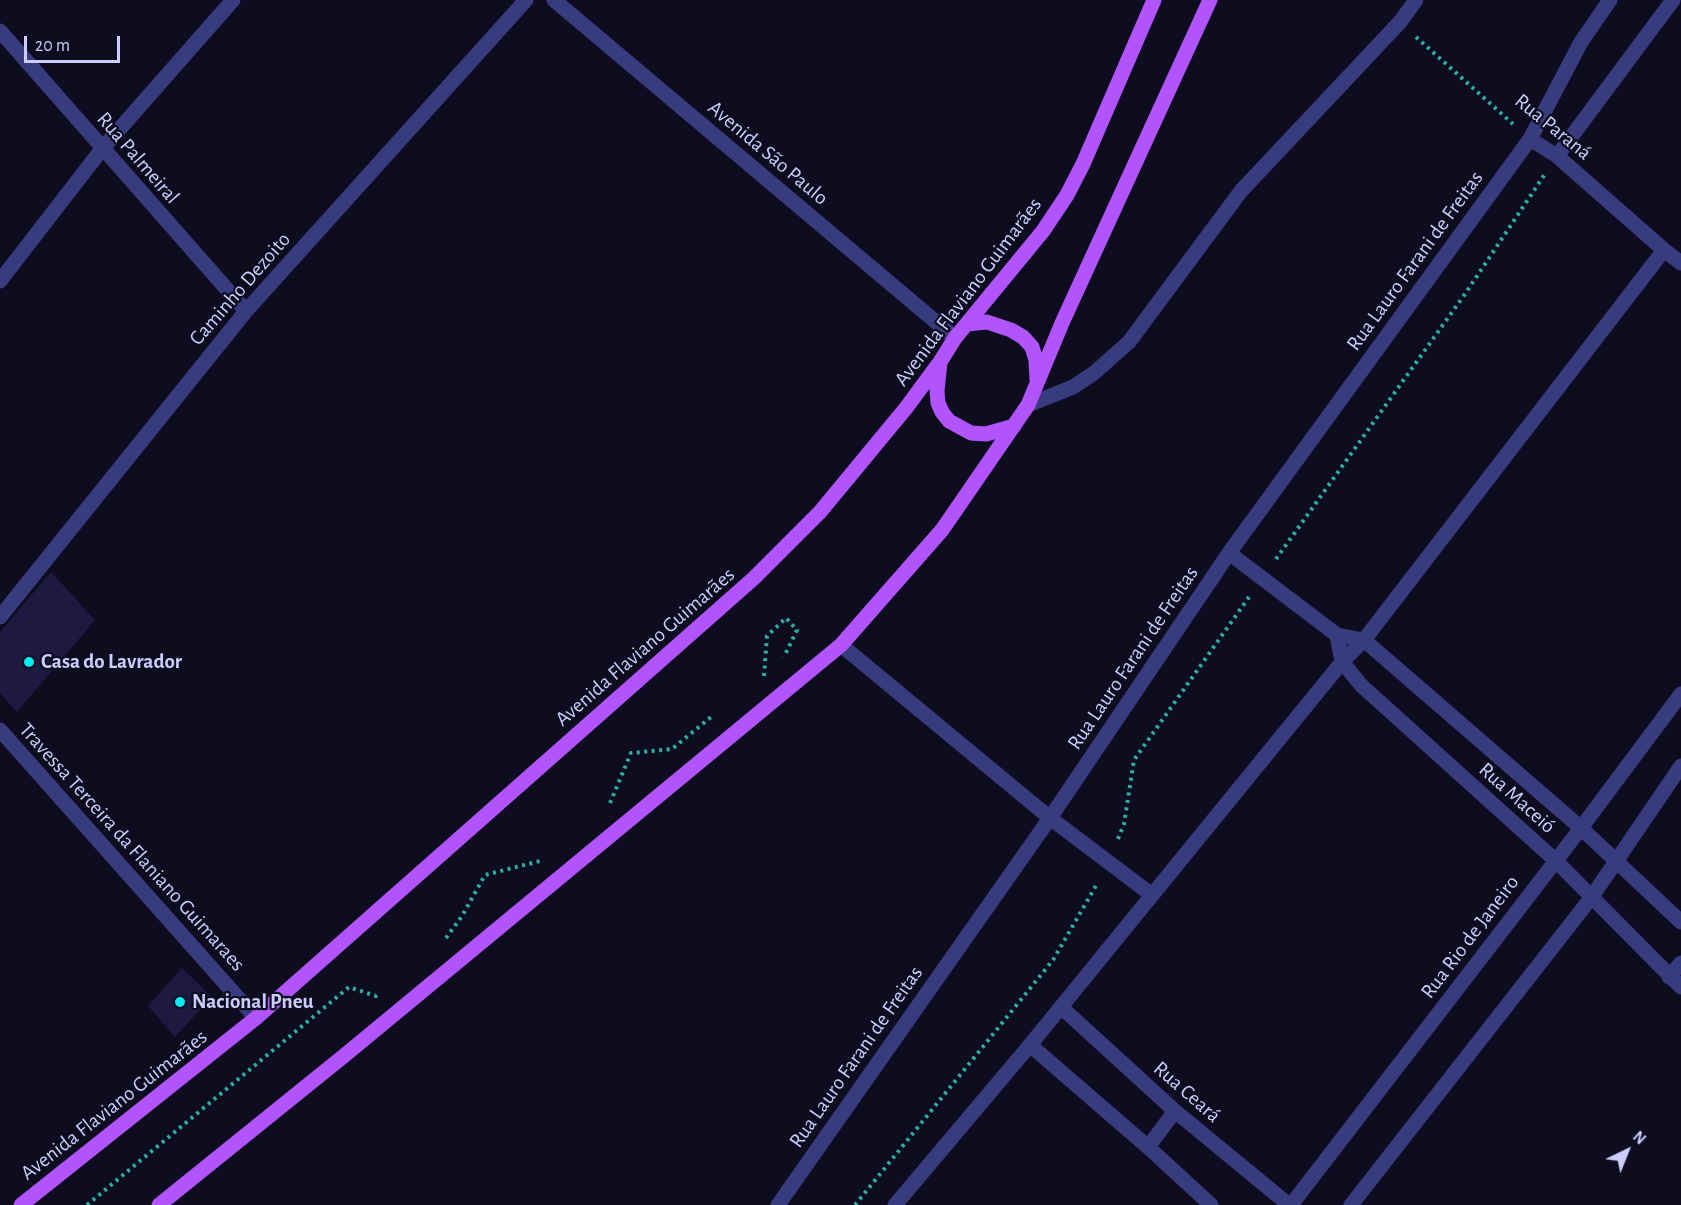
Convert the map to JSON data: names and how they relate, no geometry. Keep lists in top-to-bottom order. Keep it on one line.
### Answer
{"streets":{"main road":["Avenida Flaviano Guimarães"],"street":["Rua Paraná","Avenida São Paulo","Rua Palmeiral","Rua Lauro Farani de Freitas","Caminho Dezoito","Rua Maceió","Travessa Terceira da Flaniano Guimaraes","Rua Rio de Janeiro","Rua Ceará"]},"crossings":[["Rua Paraná","Rua Lauro Farani de Freitas"],["Avenida São Paulo","Avenida Flaviano Guimarães"],["Rua Palmeiral","Caminho Dezoito"],["Avenida Flaviano Guimarães","Travessa Terceira da Flaniano Guimaraes"],["Rua Maceió","Rua Rio de Janeiro"],["Rua Rio de Janeiro","Rua Ceará"]],"places":["Casa do Lavrador","Nacional Pneu"],"scale_bar":"20 m","north":"top right"}
